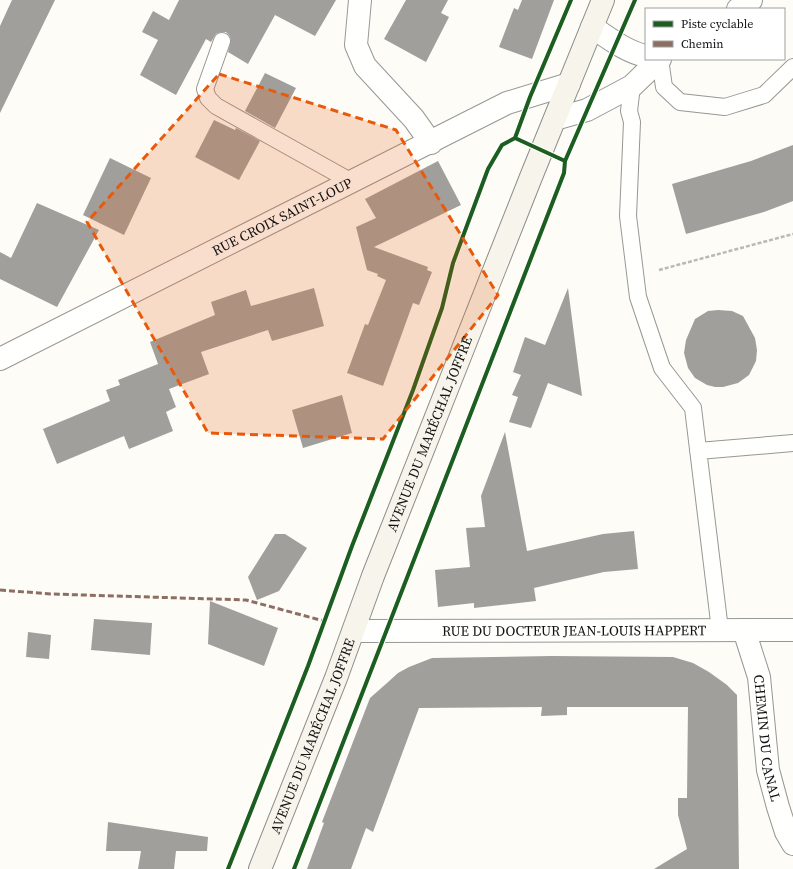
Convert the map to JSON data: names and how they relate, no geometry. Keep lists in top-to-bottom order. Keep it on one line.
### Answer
{"streets":{"main road":["AVENUE DU MARÉCHAL JOFFRE"],"street":["RUE CROIX SAINT-LOUP","RUE DU DOCTEUR JEAN-LOUIS HAPPERT","CHEMIN DU CANAL"]},"crossings":[["RUE CROIX SAINT-LOUP","AVENUE DU MARÉCHAL JOFFRE"],["AVENUE DU MARÉCHAL JOFFRE","RUE DU DOCTEUR JEAN-LOUIS HAPPERT"],["RUE DU DOCTEUR JEAN-LOUIS HAPPERT","CHEMIN DU CANAL"]],"legend":["Piste cyclable","Chemin"]}
